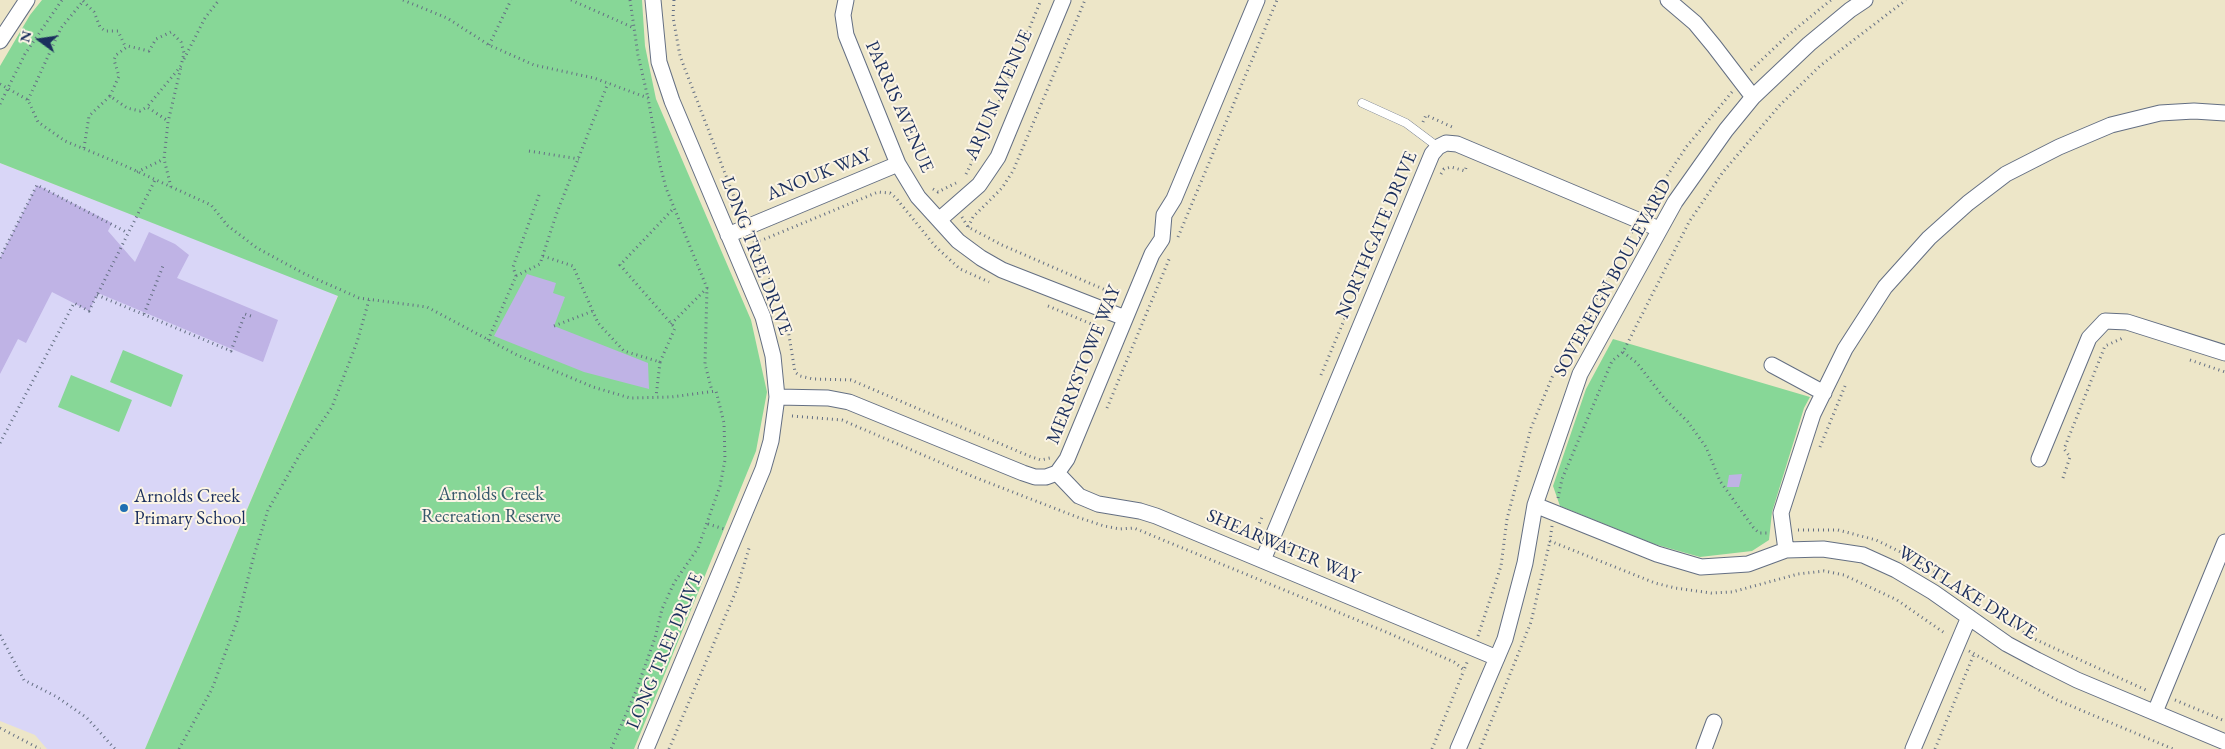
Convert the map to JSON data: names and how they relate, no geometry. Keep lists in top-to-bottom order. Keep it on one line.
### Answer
{"streets":{"street":["ARJUN AVENUE","PARRIS AVENUE","ANOUK WAY","NORTHGATE DRIVE","LONG TREE DRIVE","SOVEREIGN BOULEVARD","MERRYSTOWE WAY","SHEARWATER WAY","WESTLAKE DRIVE"]},"crossings":[["ARJUN AVENUE","PARRIS AVENUE"],["PARRIS AVENUE","ANOUK WAY"],["PARRIS AVENUE","MERRYSTOWE WAY"],["ANOUK WAY","LONG TREE DRIVE"],["NORTHGATE DRIVE","SOVEREIGN BOULEVARD"],["NORTHGATE DRIVE","SHEARWATER WAY"],["LONG TREE DRIVE","MERRYSTOWE WAY"],["SOVEREIGN BOULEVARD","SHEARWATER WAY"],["SOVEREIGN BOULEVARD","WESTLAKE DRIVE"],["MERRYSTOWE WAY","SHEARWATER WAY"]],"parks":["Arnolds Creek Recreation Reserve"],"places":["Arnolds Creek Primary School"],"north":"left"}
